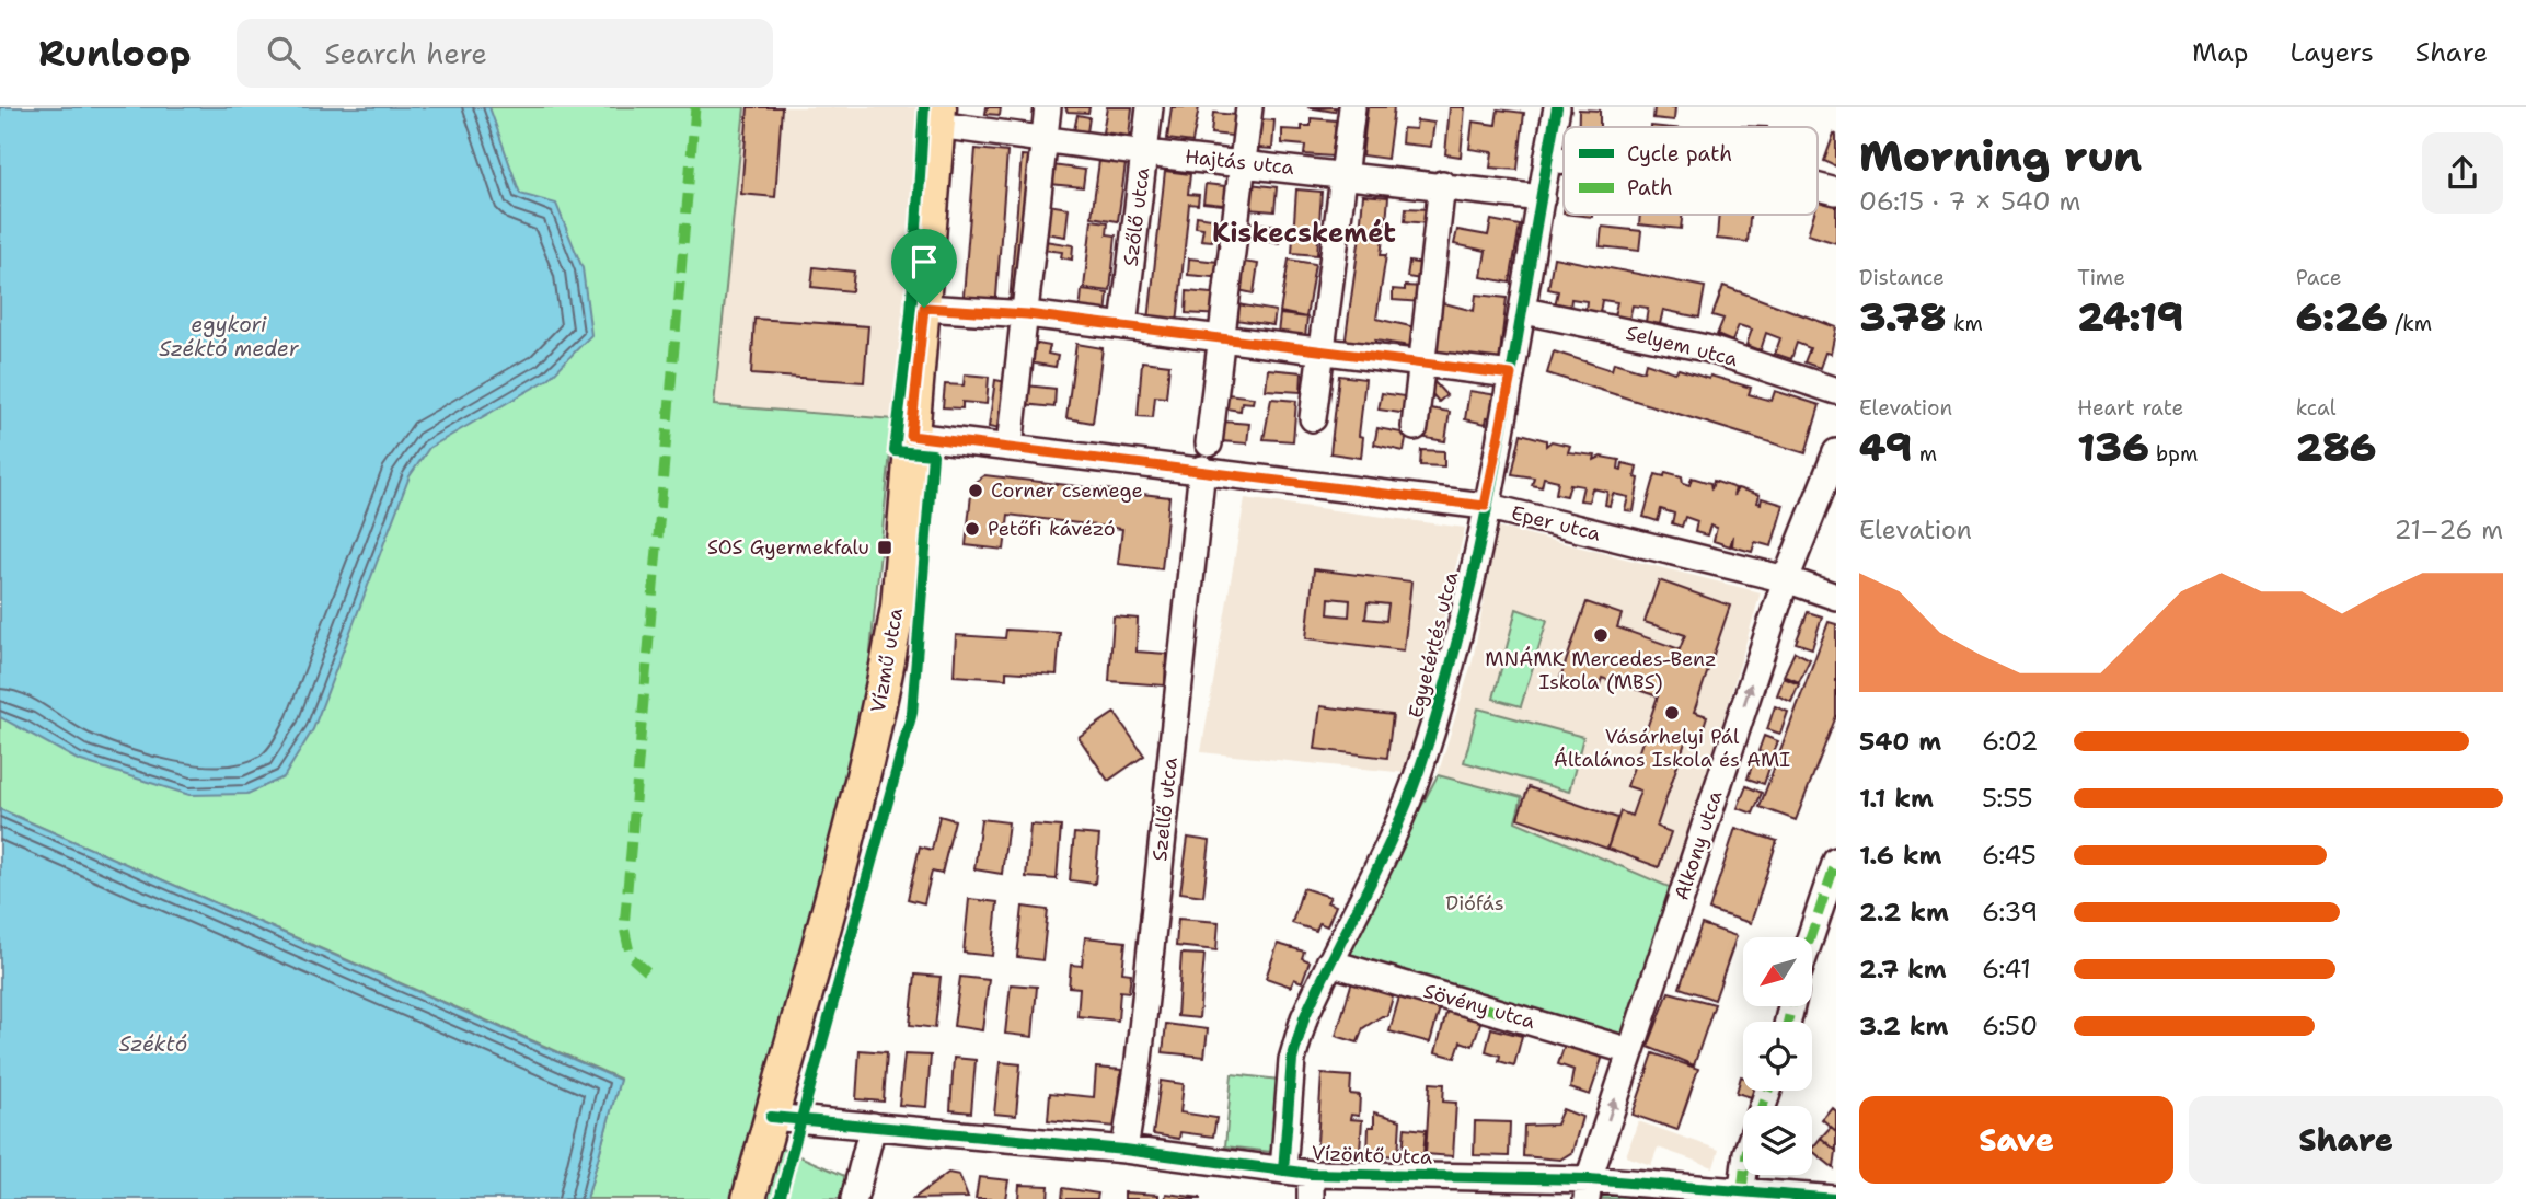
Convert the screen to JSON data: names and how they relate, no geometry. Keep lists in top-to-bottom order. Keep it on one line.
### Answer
{"streets":{"main road":["Vízmű utca"],"street":["Hajtás utca","Szőlő utca","Selyem utca","Eper utca","Egyetértés utca","Szellő utca","Alkony utca","Sövény utca","Vízöntő utca"]},"crossings":[["Hajtás utca","Szőlő utca"],["Hajtás utca","Egyetértés utca"],["Hajtás utca","Vízmű utca"],["Selyem utca","Egyetértés utca"],["Eper utca","Egyetértés utca"],["Eper utca","Vízmű utca"],["Eper utca","Szellő utca"],["Eper utca","Alkony utca"],["Egyetértés utca","Sövény utca"],["Egyetértés utca","Vízöntő utca"],["Vízmű utca","Vízöntő utca"],["Szellő utca","Vízöntő utca"],["Alkony utca","Sövény utca"],["Alkony utca","Vízöntő utca"]],"one_way":["Alkony utca"],"districts":["Kiskecskemét"],"water":["egykori Széktó meder","Széktó"],"parks":["Diófás"],"places":{"other":["Corner csemege","Petőfi kávézó","MNÁMK Mercedes-Benz Iskola (MBS)","Vásárhelyi Pál Általános Iskola és AMI"],"transit":["SOS Gyermekfalu"]},"legend":["Cycle path","Path"],"north":"bottom left","page":{"header":"Runloop","search":"Search here","nav":["Map","Layers","Share"],"heading":["Morning run","06:15 · 7 × 540 m"],"stats":[["Distance","3.78 km"],["Time","24:19"],["Pace","6:26 /km"],["Elevation","49 m"],["Heart rate","136 bpm"],["kcal","286"]],"chart":["Elevation","21–26 m"],"list":[{"name":"540 m","note":"6:02"},{"name":"1.1 km","note":"5:55"},{"name":"1.6 km","note":"6:45"},{"name":"2.2 km","note":"6:39"},{"name":"2.7 km","note":"6:41"},{"name":"3.2 km","note":"6:50"}],"buttons":["Save","Share"]}}
